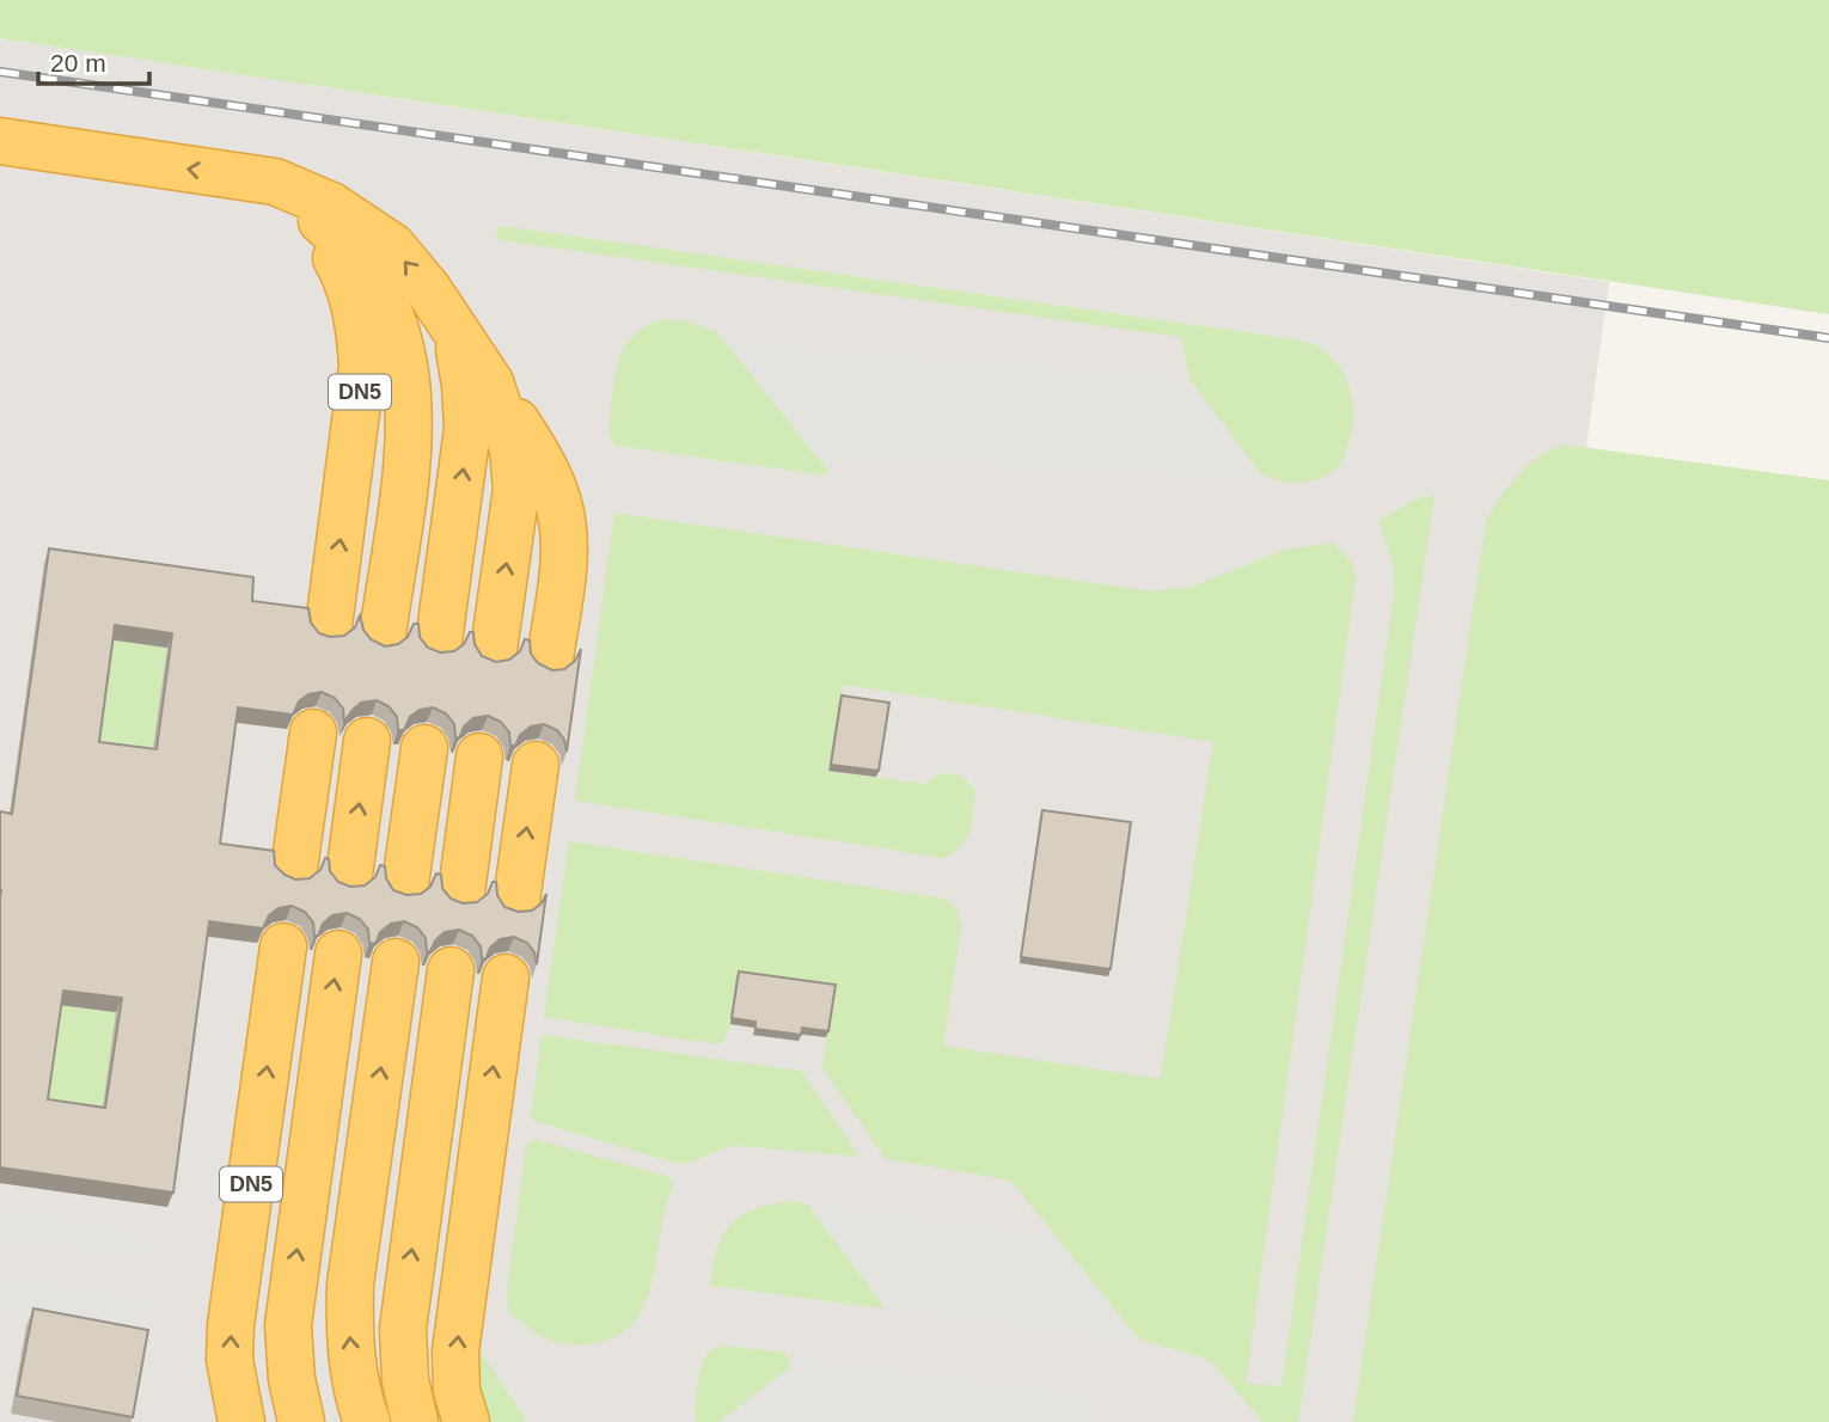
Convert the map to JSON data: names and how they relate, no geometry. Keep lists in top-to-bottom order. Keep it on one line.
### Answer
{"streets":{"highway":["DN5"]},"scale_bar":"20 m"}
